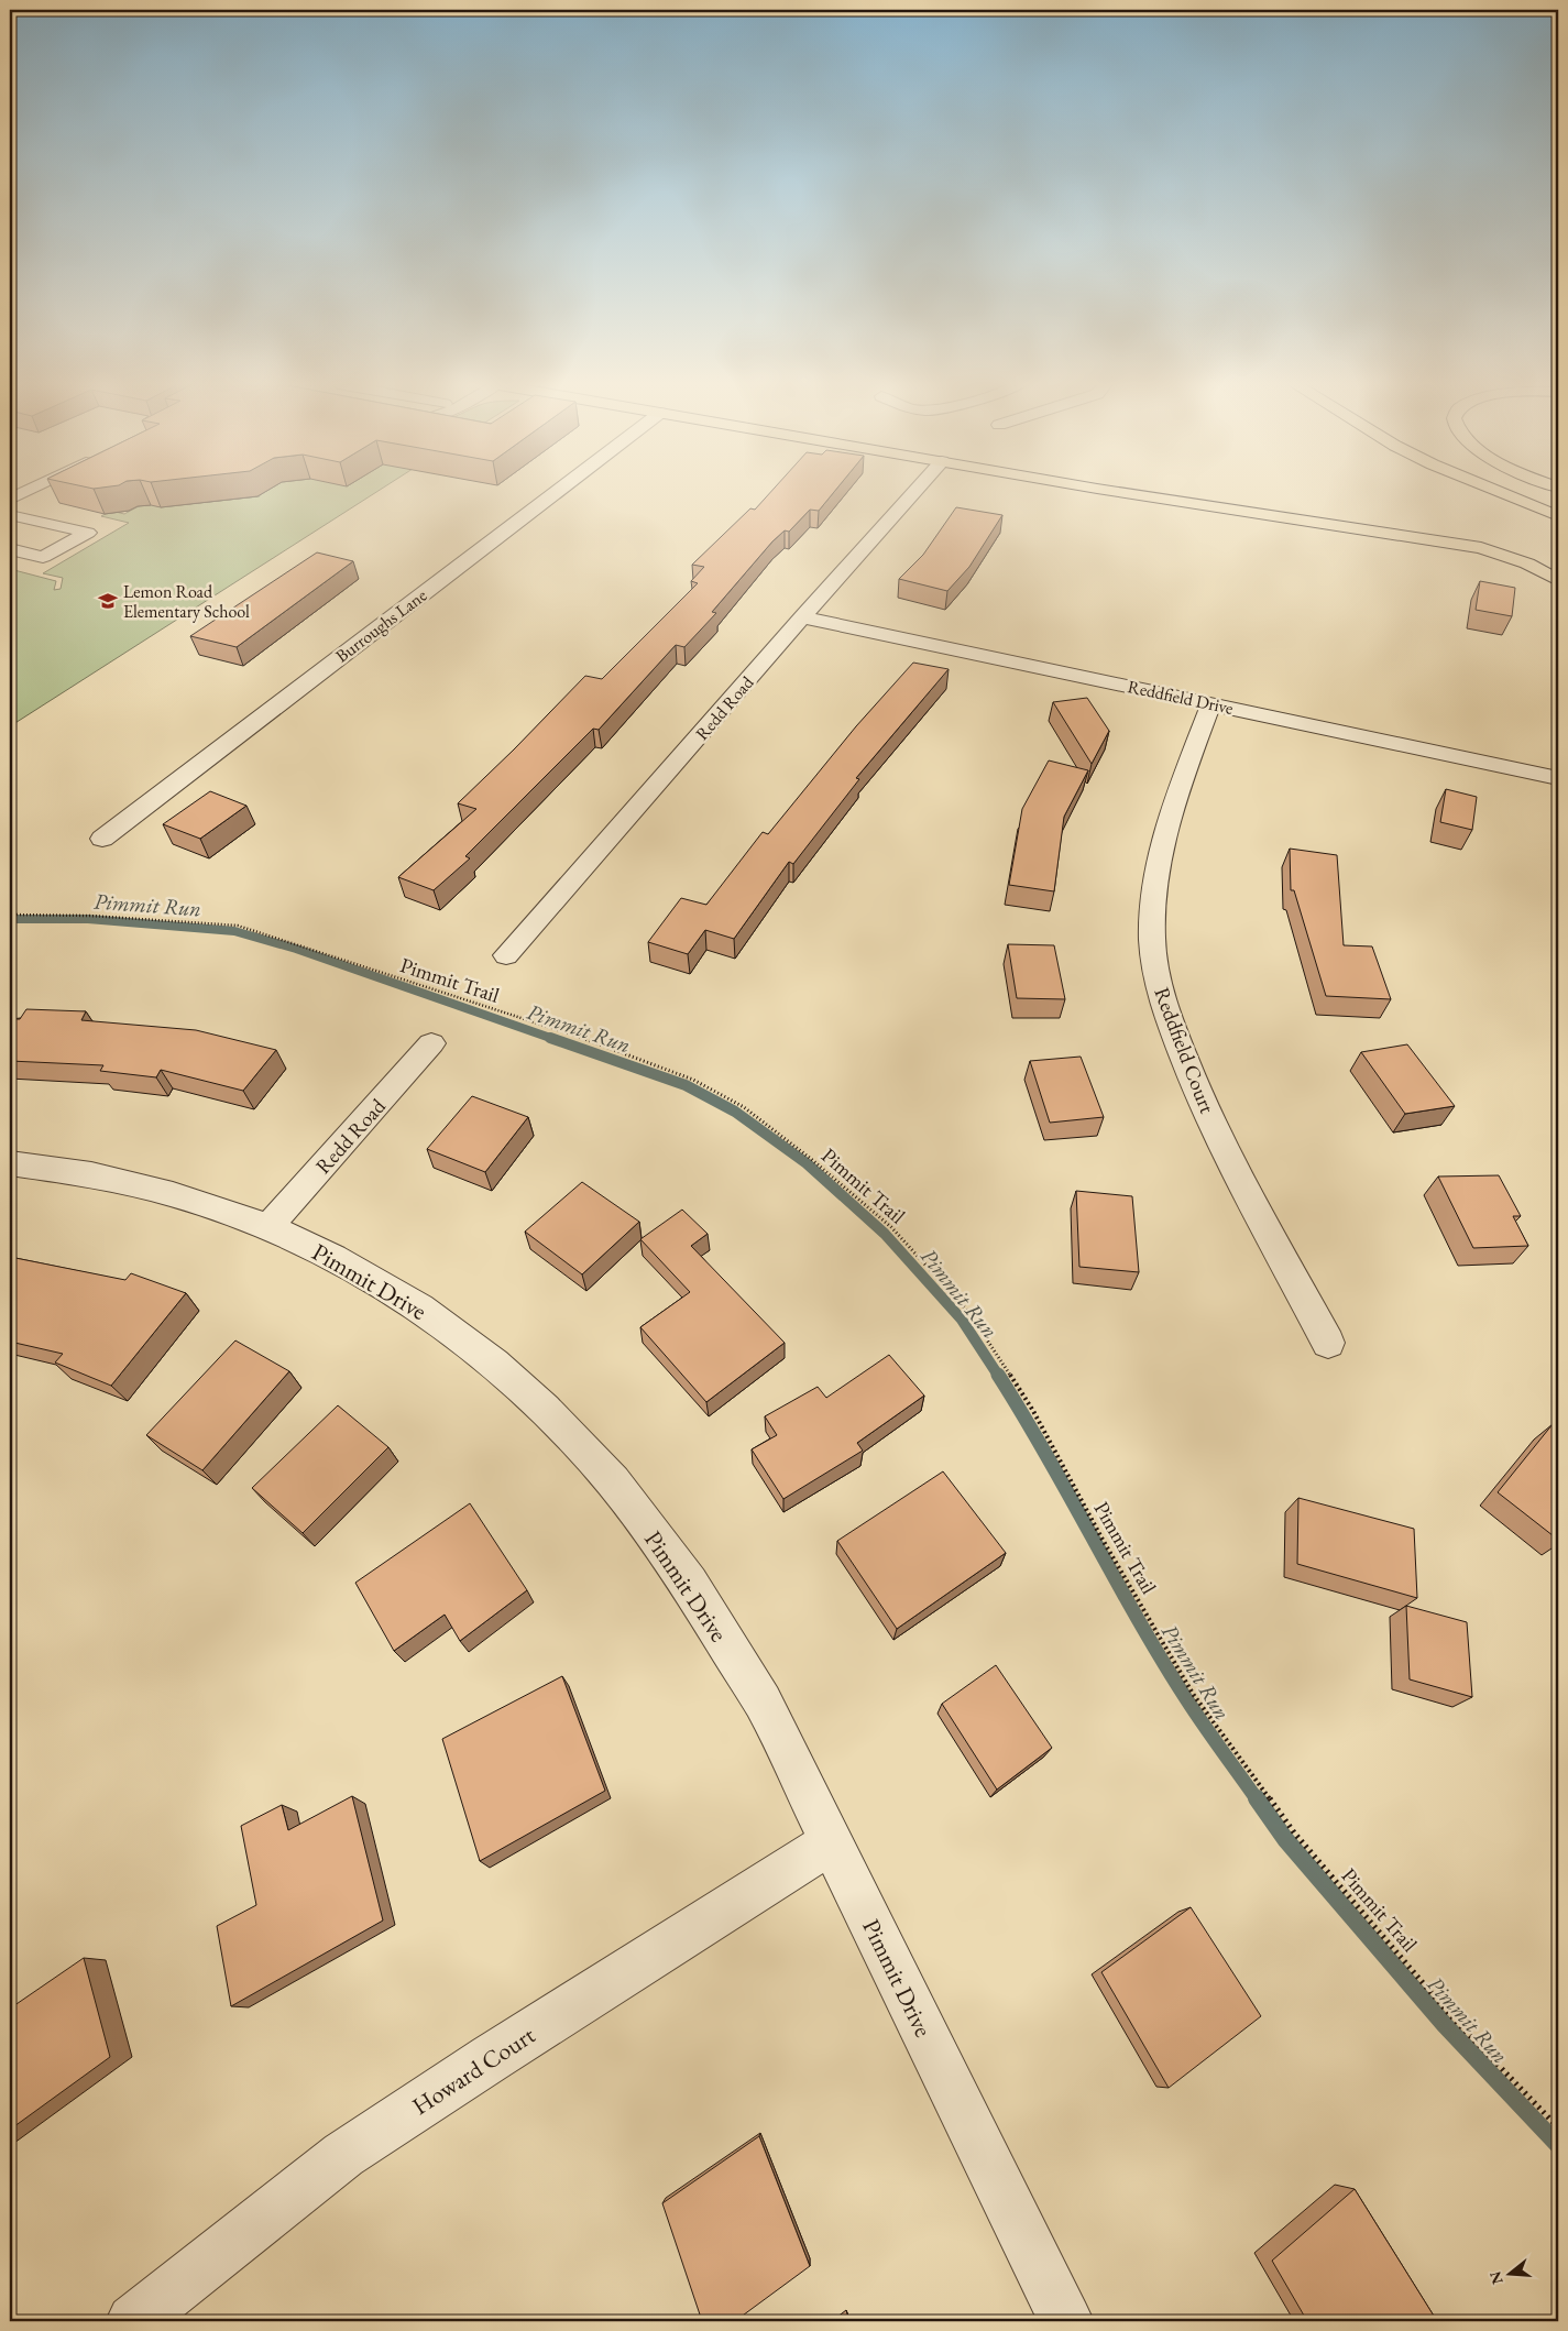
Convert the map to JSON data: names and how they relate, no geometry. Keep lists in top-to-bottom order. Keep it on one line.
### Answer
{"streets":{"street":["Burroughs Lane","Reddfield Drive","Redd Road","Reddfield Court","Pimmit Drive","Howard Court"],"path":["Pimmit Trail"]},"crossings":[["Reddfield Drive","Redd Road"],["Reddfield Drive","Reddfield Court"],["Redd Road","Pimmit Drive"],["Pimmit Drive","Howard Court"]],"water":["Pimmit Run"],"places":{"school or university":["Lemon Road Elementary School"]},"north":"left"}
